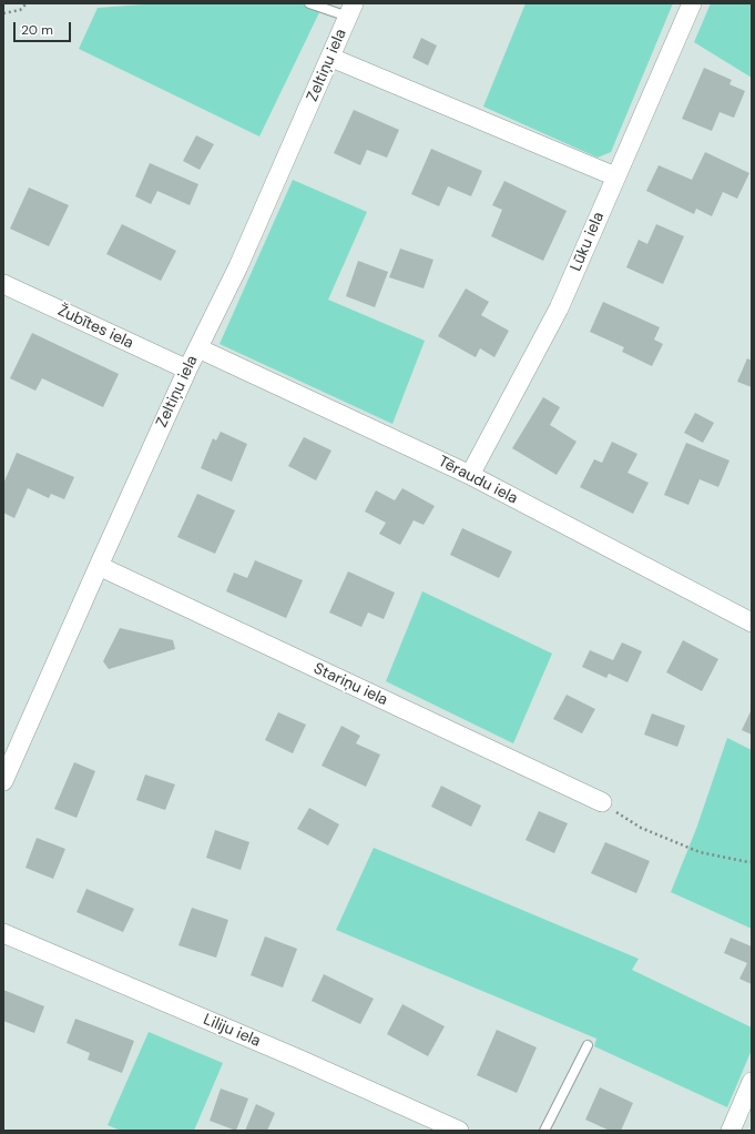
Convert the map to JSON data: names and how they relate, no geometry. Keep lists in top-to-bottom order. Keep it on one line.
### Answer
{"streets":{"street":["Zeltiņu iela","Lūku iela","Žubītes iela","Tēraudu iela","Stariņu iela","Liliju iela"]},"crossings":[["Zeltiņu iela","Žubītes iela"],["Zeltiņu iela","Tēraudu iela"],["Zeltiņu iela","Stariņu iela"],["Lūku iela","Tēraudu iela"]],"scale_bar":"20 m"}
